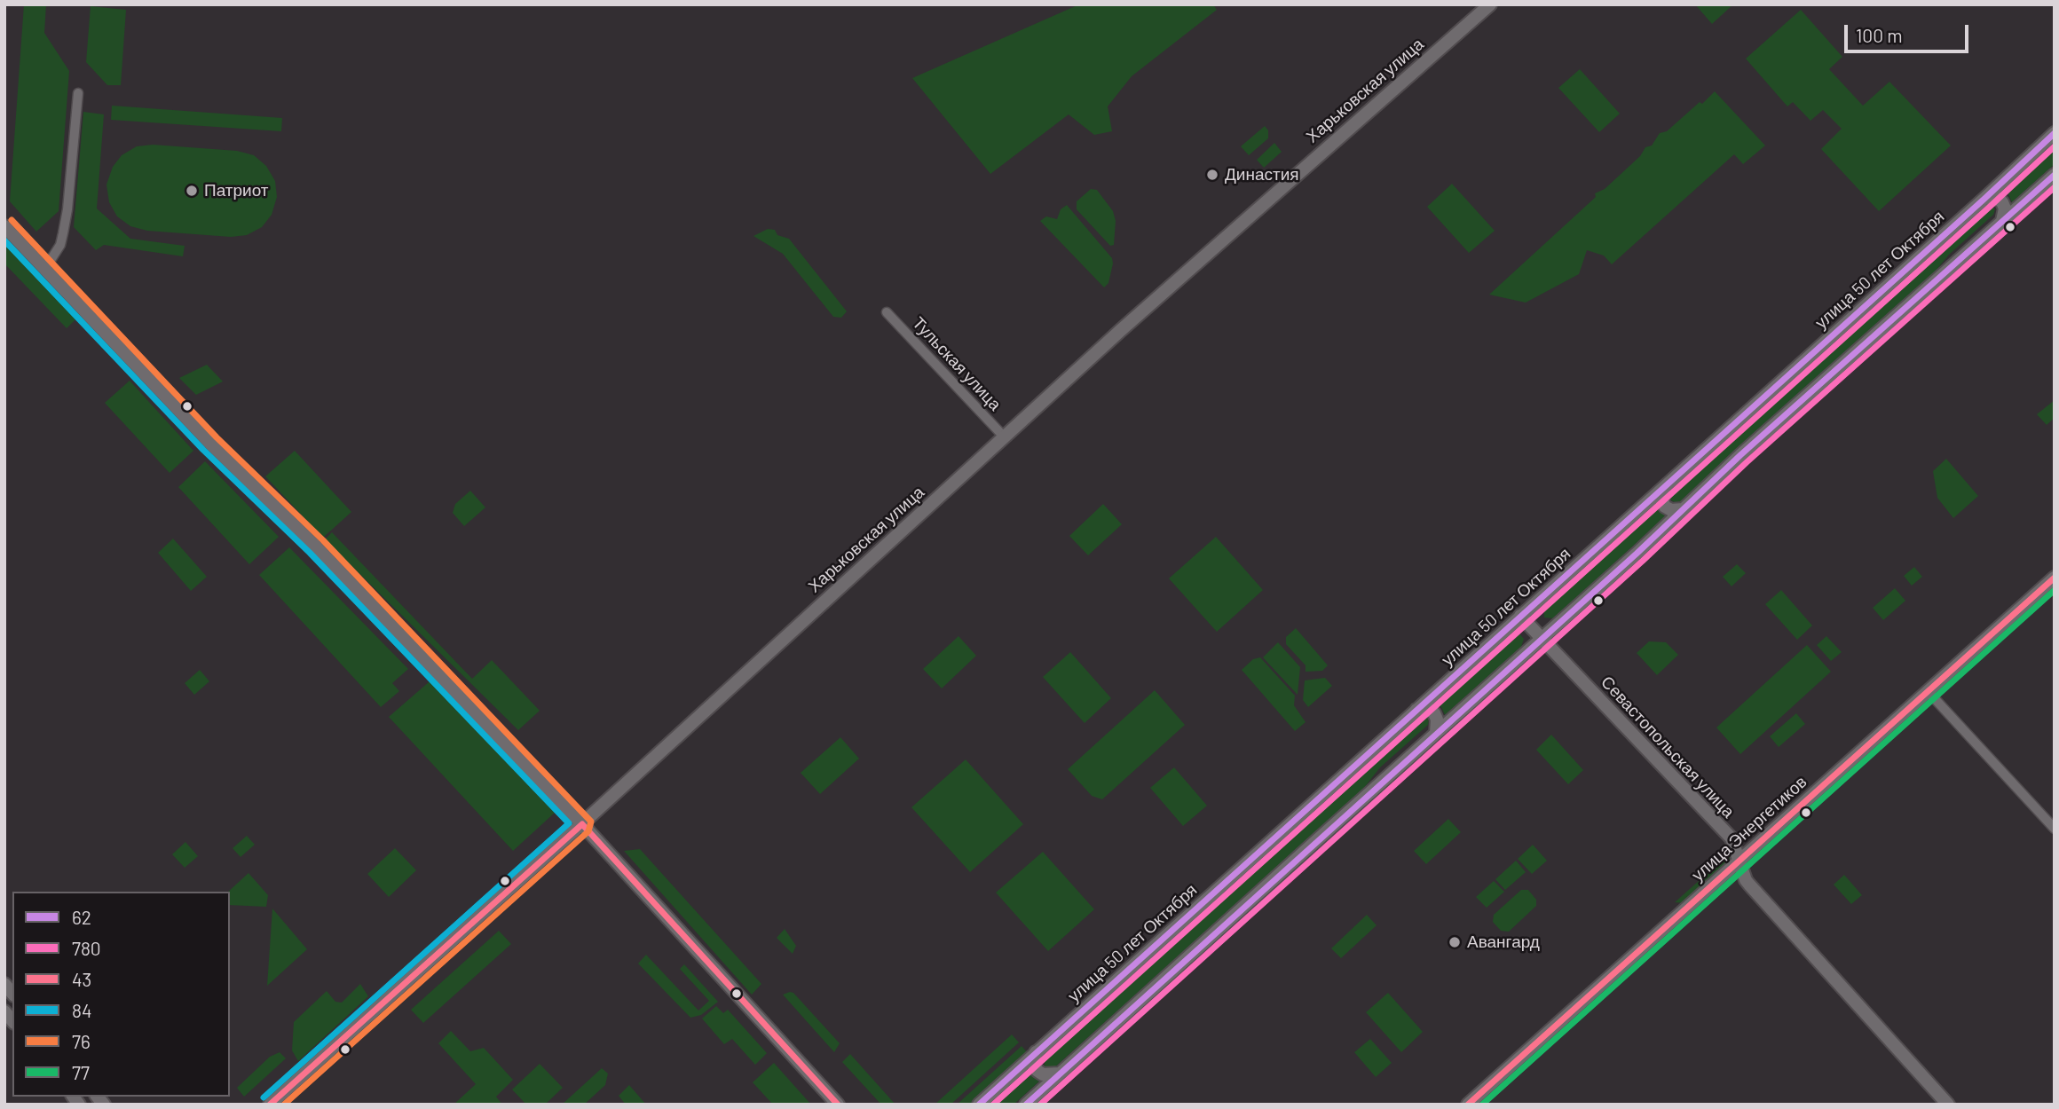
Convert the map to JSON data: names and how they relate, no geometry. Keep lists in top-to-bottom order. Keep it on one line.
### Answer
{"streets":{"street":["Харьковская улица","улица 50 лет Октября","Тульская улица","Севастопольская улица","улица Энергетиков"]},"crossings":[["Харьковская улица","Тульская улица"],["улица 50 лет Октября","Севастопольская улица"],["Севастопольская улица","улица Энергетиков"]],"places":["Династия","Патриот","Авангард"],"lines":["transit line 62","transit line 780","transit line 76","transit line 84","transit line 43","transit line 77"],"legend":["62","780","43","84","76","77"],"scale_bar":"100 m"}
